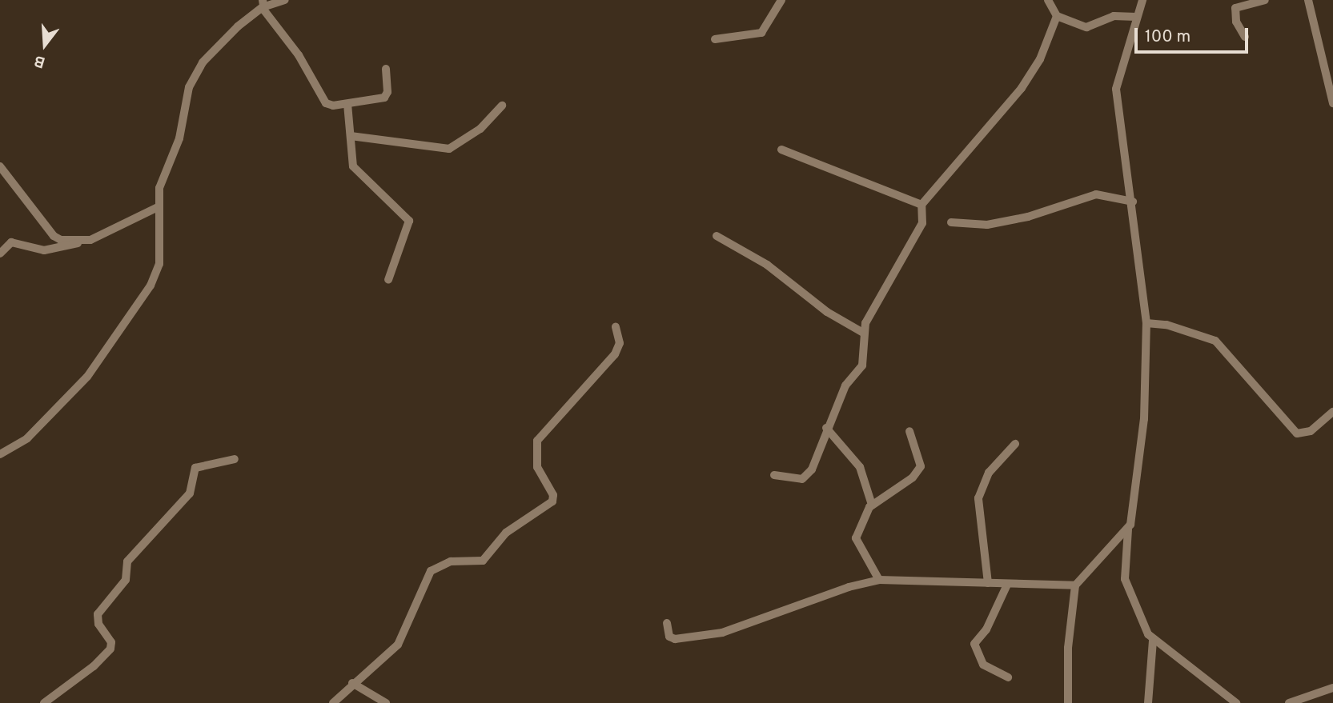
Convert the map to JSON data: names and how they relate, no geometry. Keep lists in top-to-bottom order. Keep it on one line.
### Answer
{"scale_bar":"100 m","north":"bottom"}
